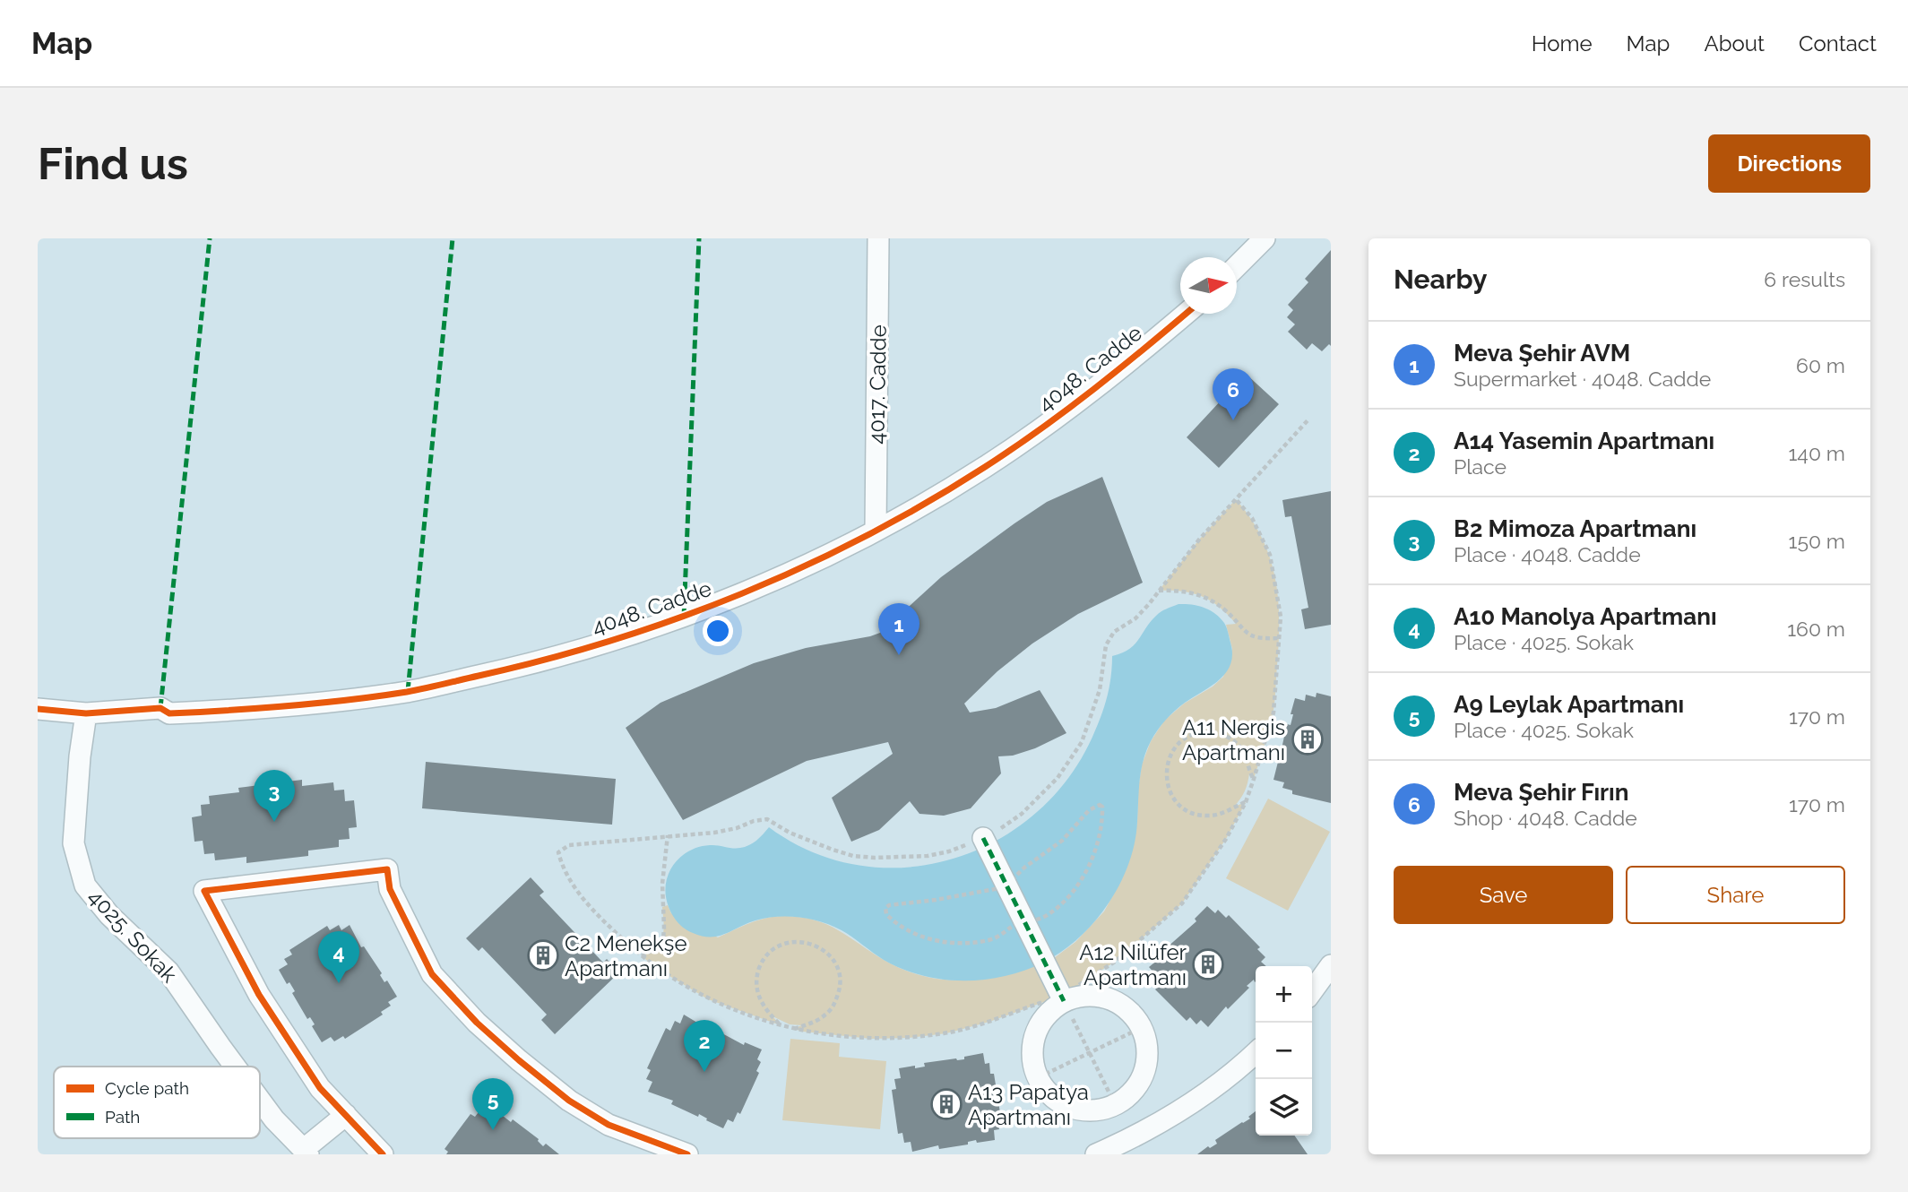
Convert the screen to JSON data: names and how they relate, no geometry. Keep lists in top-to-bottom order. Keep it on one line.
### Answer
{"streets":{"street":["4048. Cadde","4017. Cadde","4025. Sokak"]},"crossings":[["4048. Cadde","4017. Cadde"],["4048. Cadde","4025. Sokak"]],"places":{"building":["A11 Nergis Apartmanı","C2 Menekşe Apartmanı","A12 Nilüfer Apartmanı","A13 Papatya Apartmanı"]},"legend":["Cycle path","Path"],"north":"right","page":{"header":"Map","nav":["Home","Map","About","Contact"],"buttons":["Directions",["Save","Share"]],"title":"Find us","heading":["Nearby","6 results"],"list":[{"mark":"1","name":"Meva Şehir AVM","note":"Supermarket · 4048. Cadde","value":"60 m"},{"mark":"2","name":"A14 Yasemin Apartmanı","note":"Place","value":"140 m"},{"mark":"3","name":"B2 Mimoza Apartmanı","note":"Place · 4048. Cadde","value":"150 m"},{"mark":"4","name":"A10 Manolya Apartmanı","note":"Place · 4025. Sokak","value":"160 m"},{"mark":"5","name":"A9 Leylak Apartmanı","note":"Place · 4025. Sokak","value":"170 m"},{"mark":"6","name":"Meva Şehir Fırın","note":"Shop · 4048. Cadde","value":"170 m"}],"pins":["6","1","3","4","2","5"],"map_buttons":["+","−"]}}
